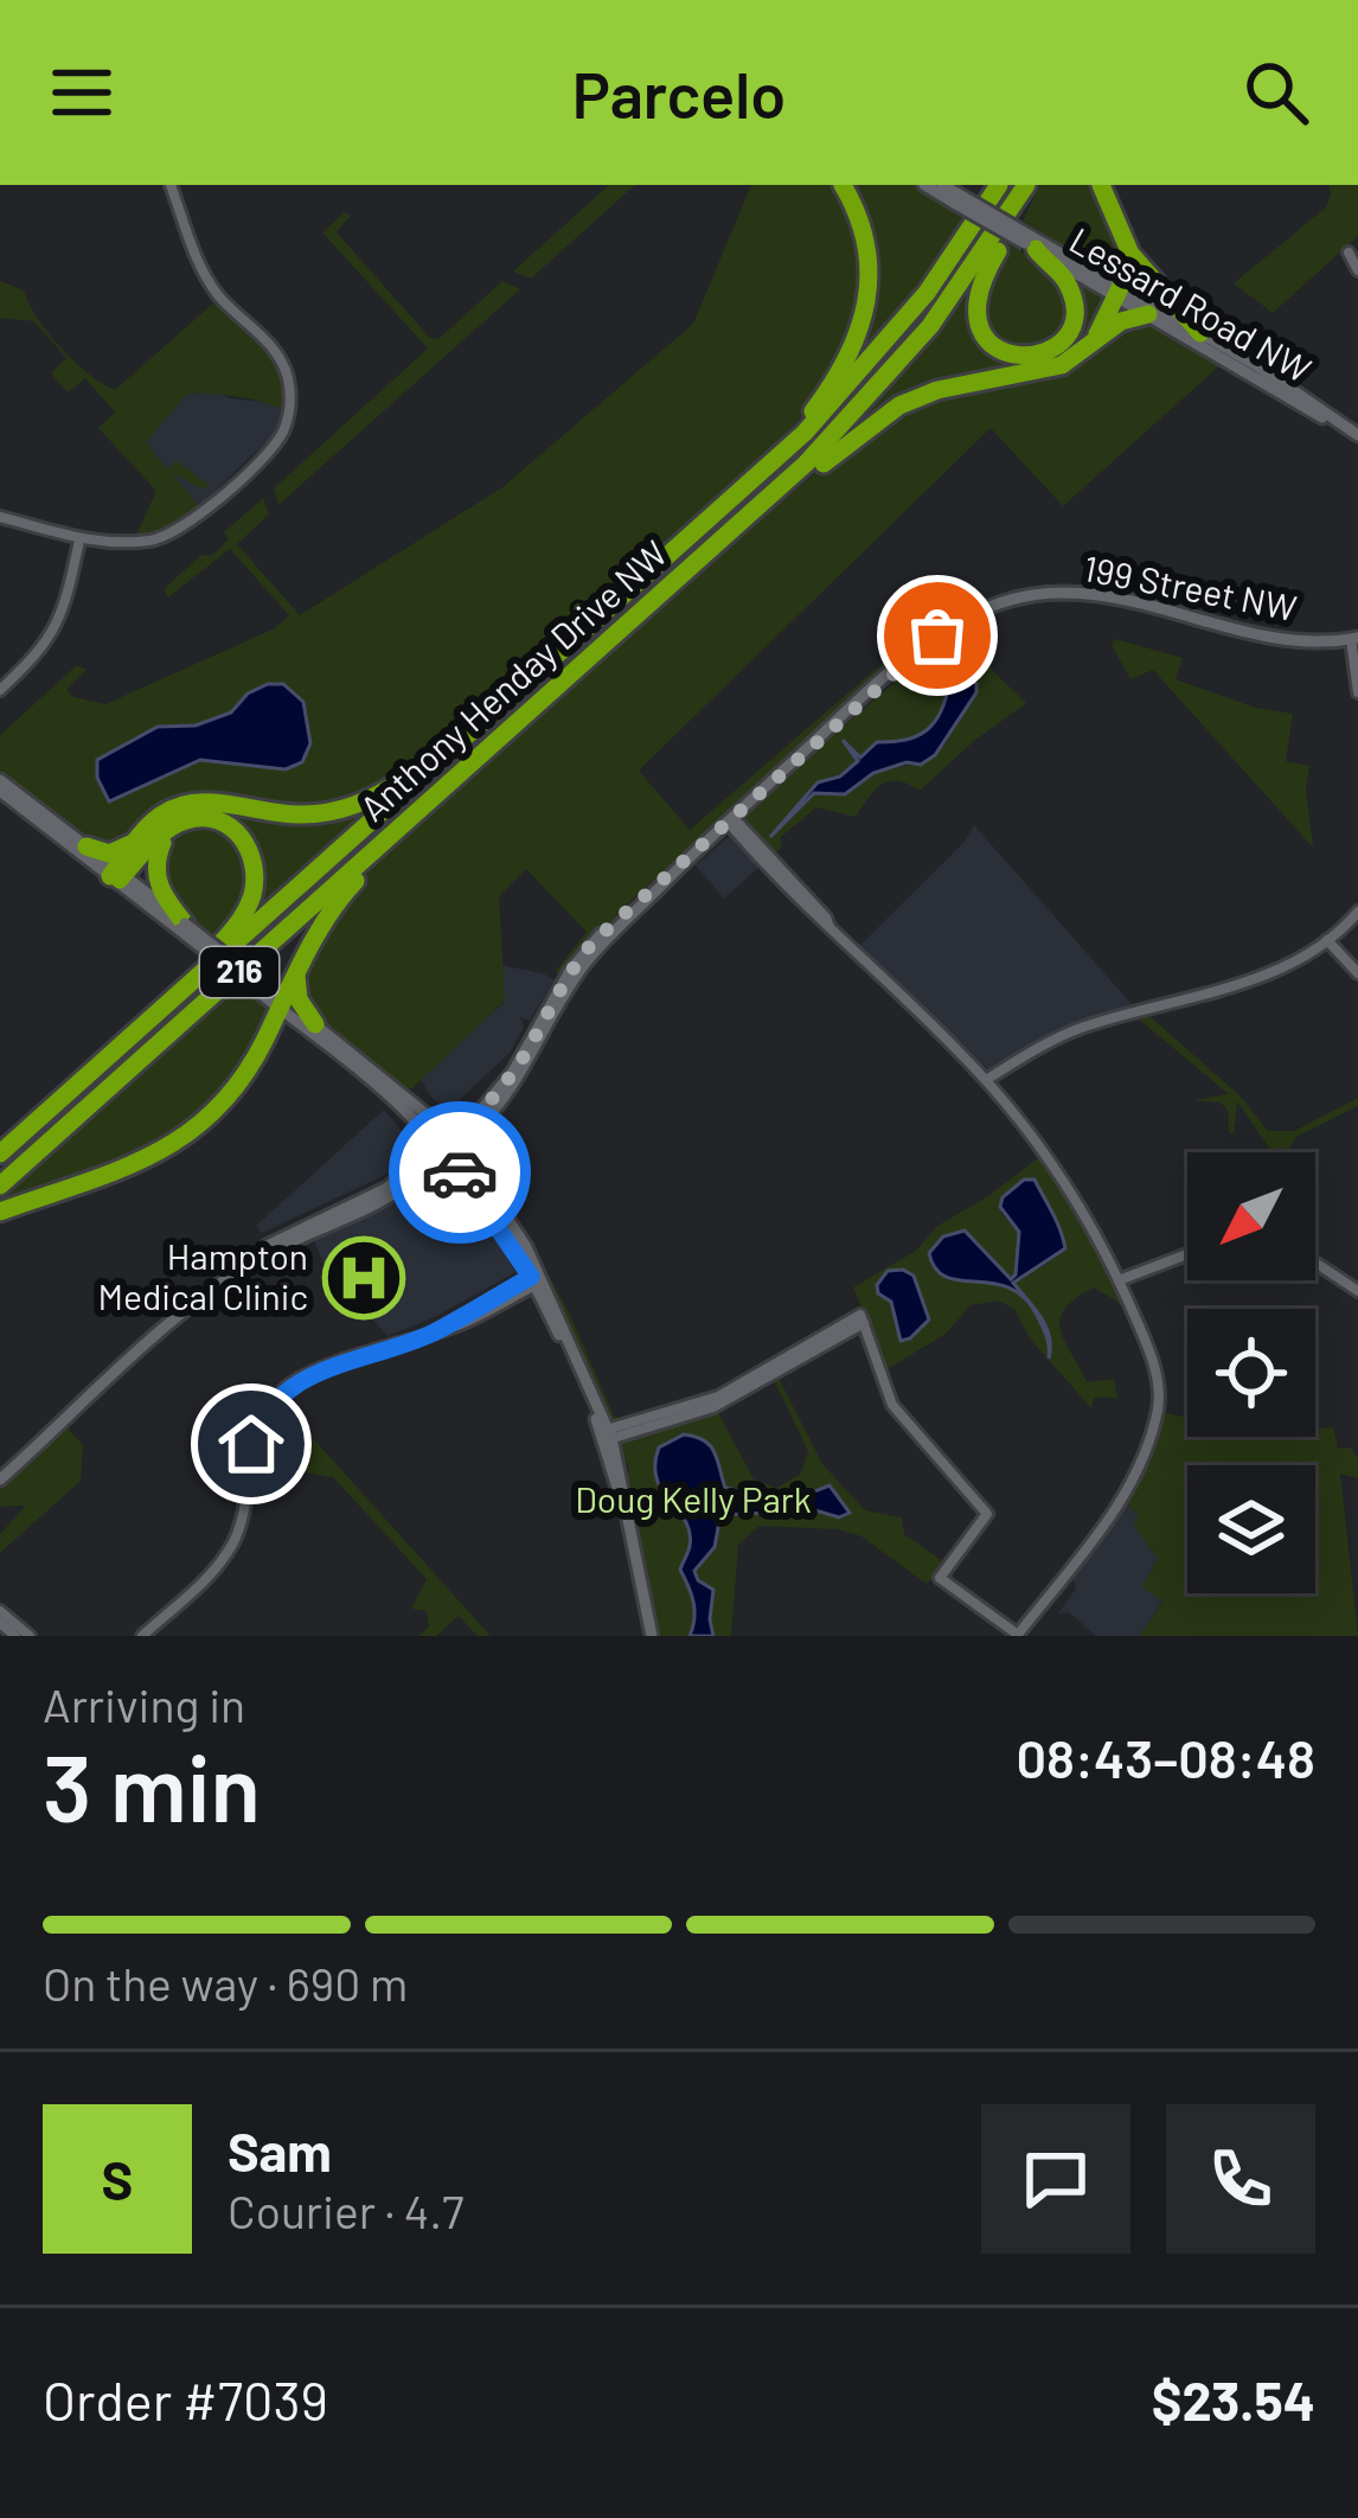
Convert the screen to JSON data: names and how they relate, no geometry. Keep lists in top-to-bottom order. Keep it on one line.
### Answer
{"streets":{"highway":["Anthony Henday Drive NW","216"],"main road":["Lessard Road NW","199 Street NW"]},"parks":["Doug Kelly Park"],"places":{"hospital":["Hampton Medical Clinic"]},"north":"bottom left","page":{"header":"Parcelo","heading":["3 min","Arriving in","08:43–08:48"],"panel":["Sam","Courier · 4.7","Order #7039","$23.54"],"bar":"On the way · 690 m","round":"S"}}
